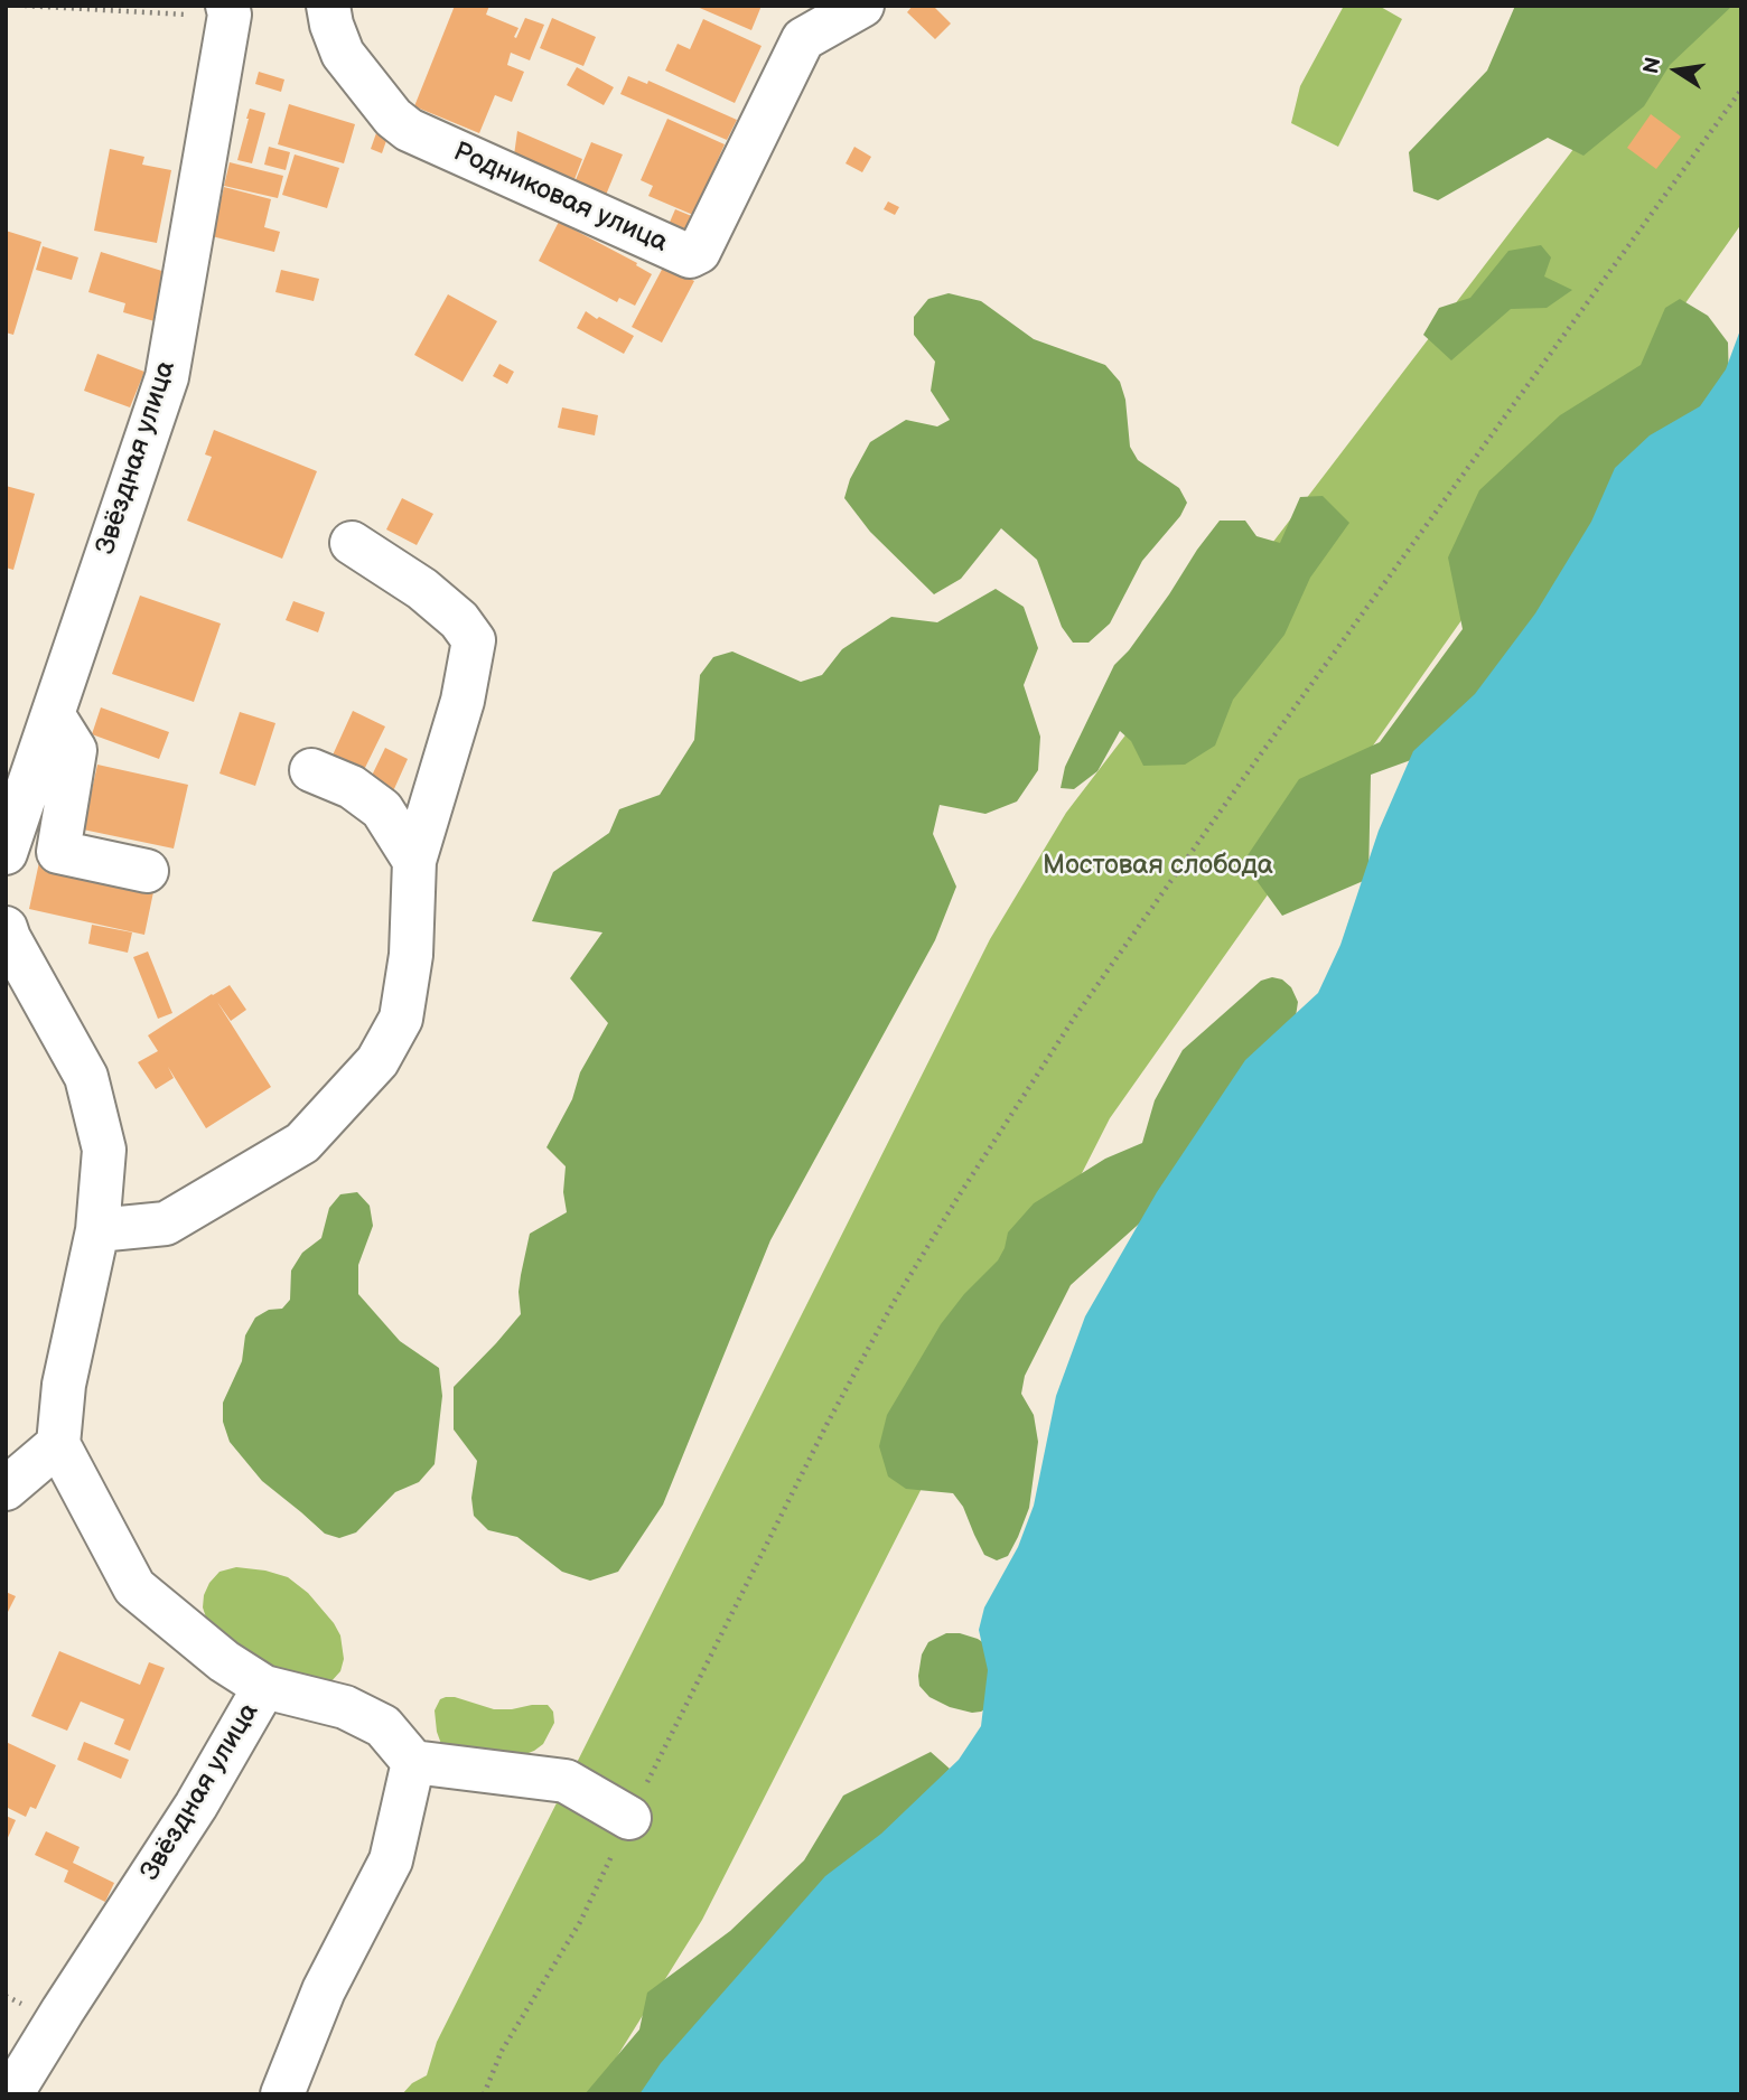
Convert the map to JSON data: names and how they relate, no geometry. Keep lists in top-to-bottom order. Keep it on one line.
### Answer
{"streets":{"street":["Родниковая улица","Звёздная улица"]},"parks":["Мостовая слобода"],"north":"left"}
